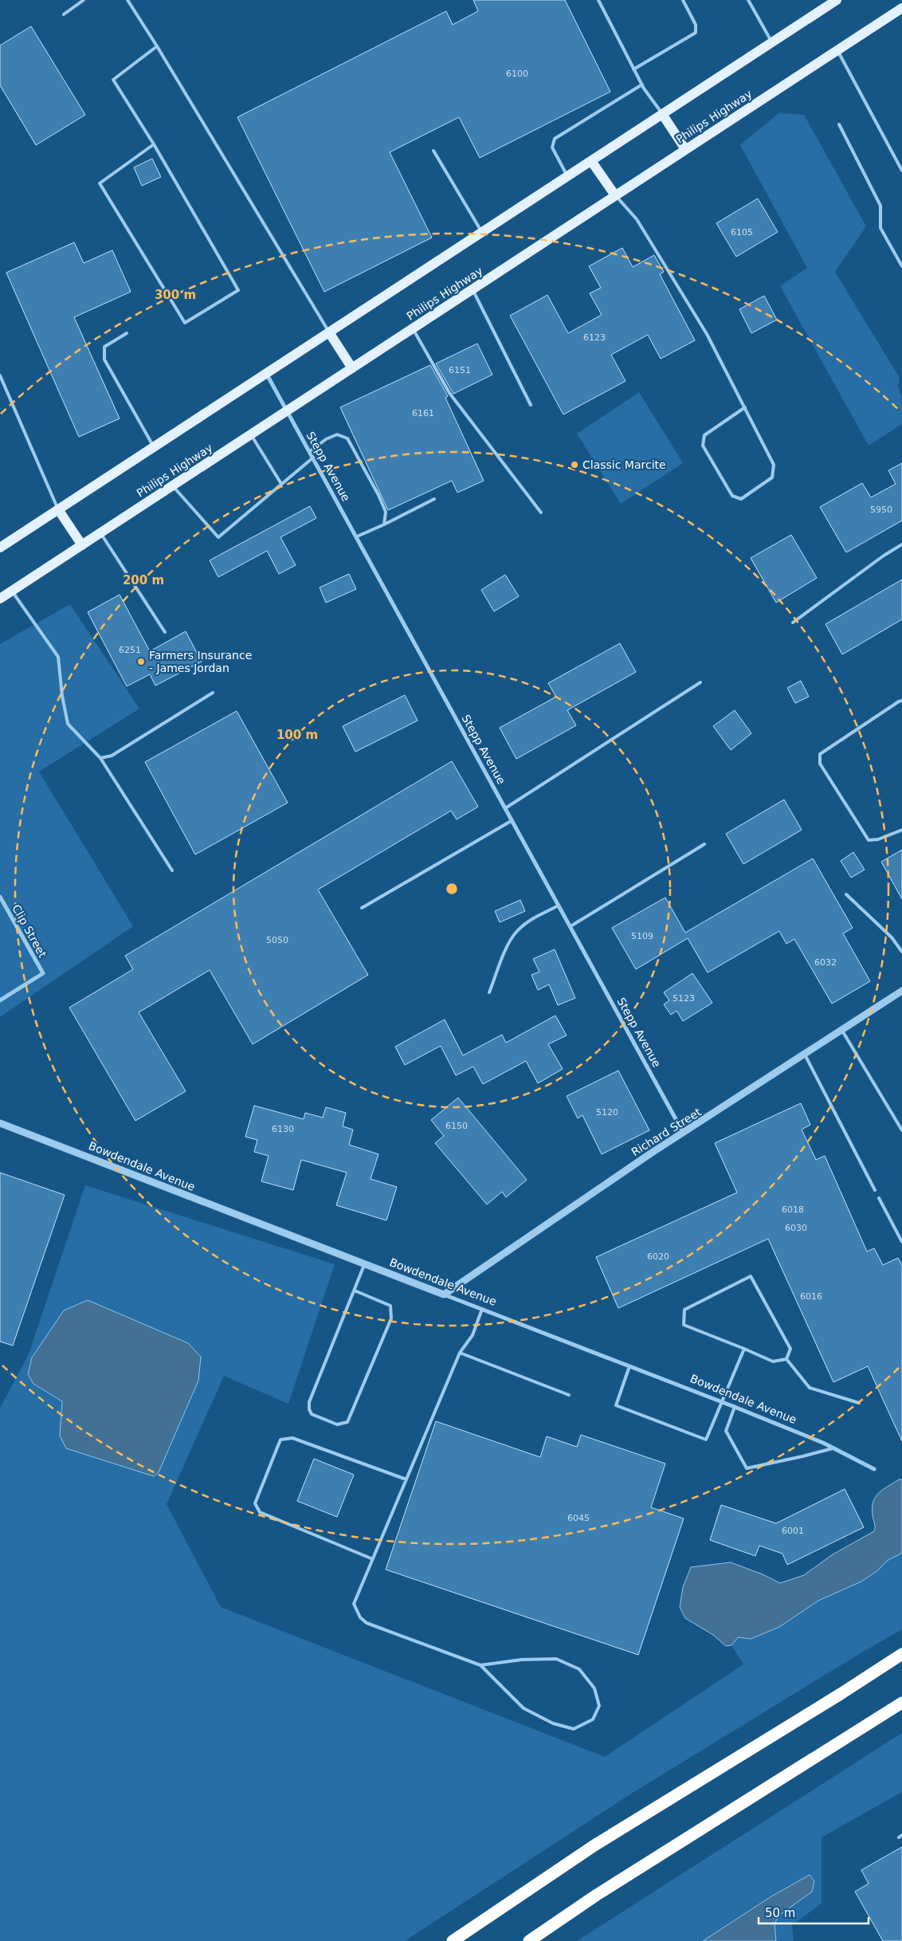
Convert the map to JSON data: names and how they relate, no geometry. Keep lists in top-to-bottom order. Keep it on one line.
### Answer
{"streets":{"main road":["Philips Highway"],"street":["Stepp Avenue","Clip Street","Richard Street","Bowdendale Avenue"]},"crossings":[["Philips Highway","Stepp Avenue"],["Stepp Avenue","Richard Street"],["Richard Street","Bowdendale Avenue"]],"places":["Classic Marcite","Farmers Insurance - James Jordan"],"house_numbers":["6100","6105","6123","6151","6161","5950","6251","5109","5050","6032","5123","5120","6150","6130","6018","6030","6020","6016","6045","6001"],"scale_bar":"50 m","rings":["300 m","200 m","100 m"]}
